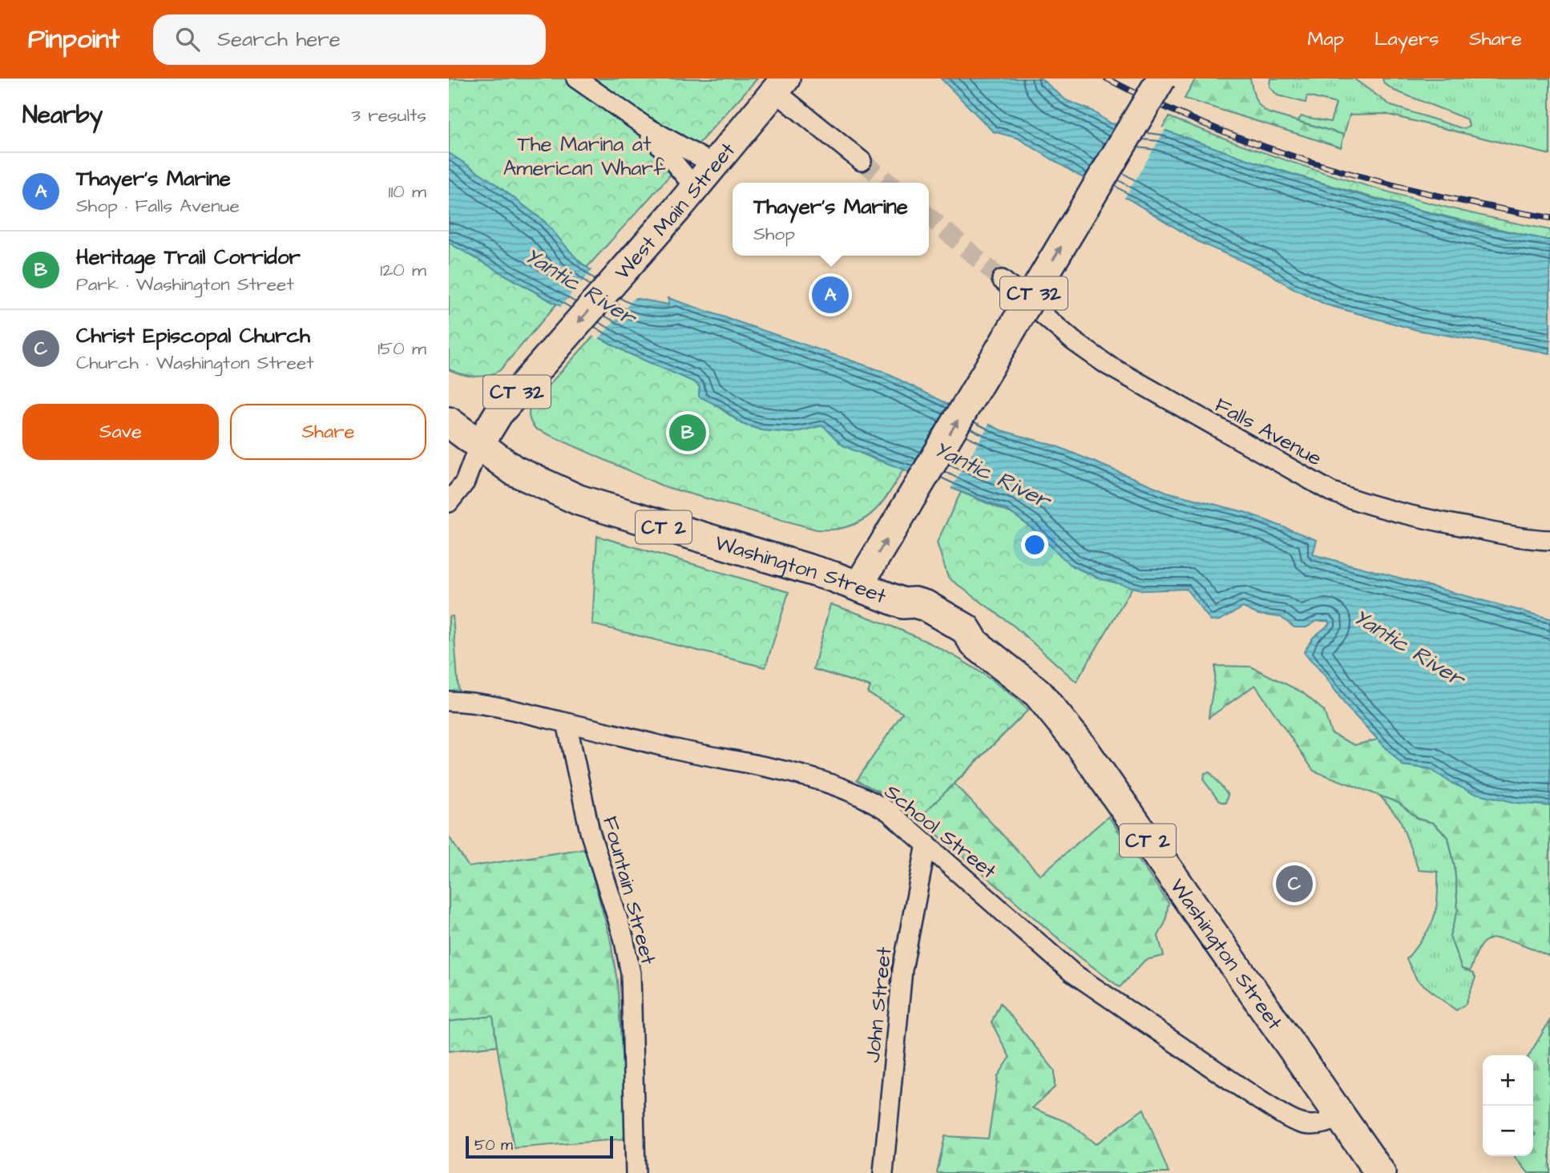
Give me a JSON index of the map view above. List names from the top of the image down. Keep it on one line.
{"streets":{"highway":["CT 2","Washington Street"],"main road":["West Main Street","CT 32"],"street":["Falls Avenue","School Street","Fountain Street","John Street"]},"crossings":[["West Main Street","CT 2"],["West Main Street","Washington Street"],["CT 32","Washington Street"],["CT 2","Washington Street"],["Washington Street","School Street"],["School Street","Fountain Street"],["School Street","John Street"]],"one_way":["West Main Street"],"water":["Yantic River"],"parks":["The Marina at American Wharf"],"scale_bar":"50 m","page":{"header":"Pinpoint","search":"Search here","nav":["Map","Layers","Share"],"heading":["Nearby","3 results"],"list":[{"mark":"A","name":"Thayer's Marine","note":"Shop · Falls Avenue","value":"110 m"},{"mark":"B","name":"Heritage Trail Corridor","note":"Park · Washington Street","value":"120 m"},{"mark":"C","name":"Christ Episcopal Church","note":"Church · Washington Street","value":"150 m"}],"popup":["Thayer's Marine","Shop"],"pins":["A","B","C"],"buttons":["Save","Share"],"map_buttons":["+","−"],"scale":"50 m"}}
